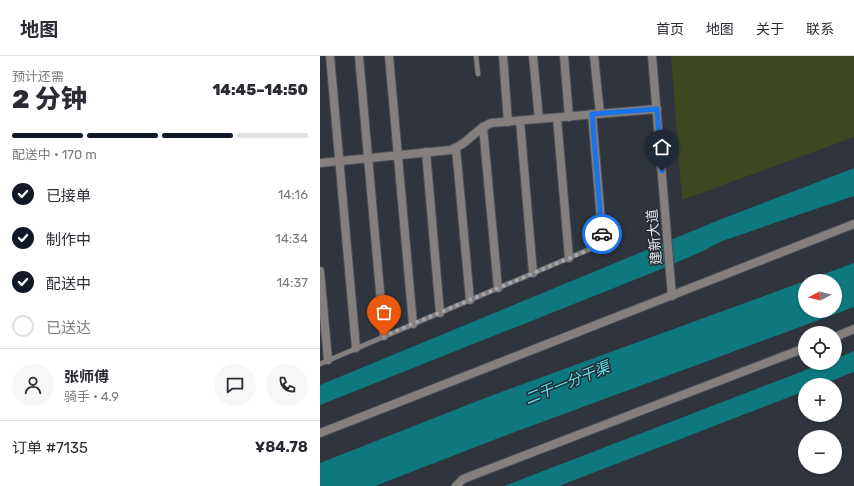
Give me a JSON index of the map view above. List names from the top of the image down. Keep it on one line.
{"streets":{"street":["建新大道"]},"water":["二干一分干渠"],"north":"left","page":{"header":"地图","nav":["首页","地图","关于","联系"],"heading":["2 分钟","预计还需","14:45–14:50"],"panel":["张师傅","骑手 · 4.9","订单 #7135","¥84.78"],"bar":"配送中 · 170 m","list":[["已接单","14:16"],["制作中","14:34"],["配送中","14:37"],"已送达"],"map_buttons":["+","−"]}}
